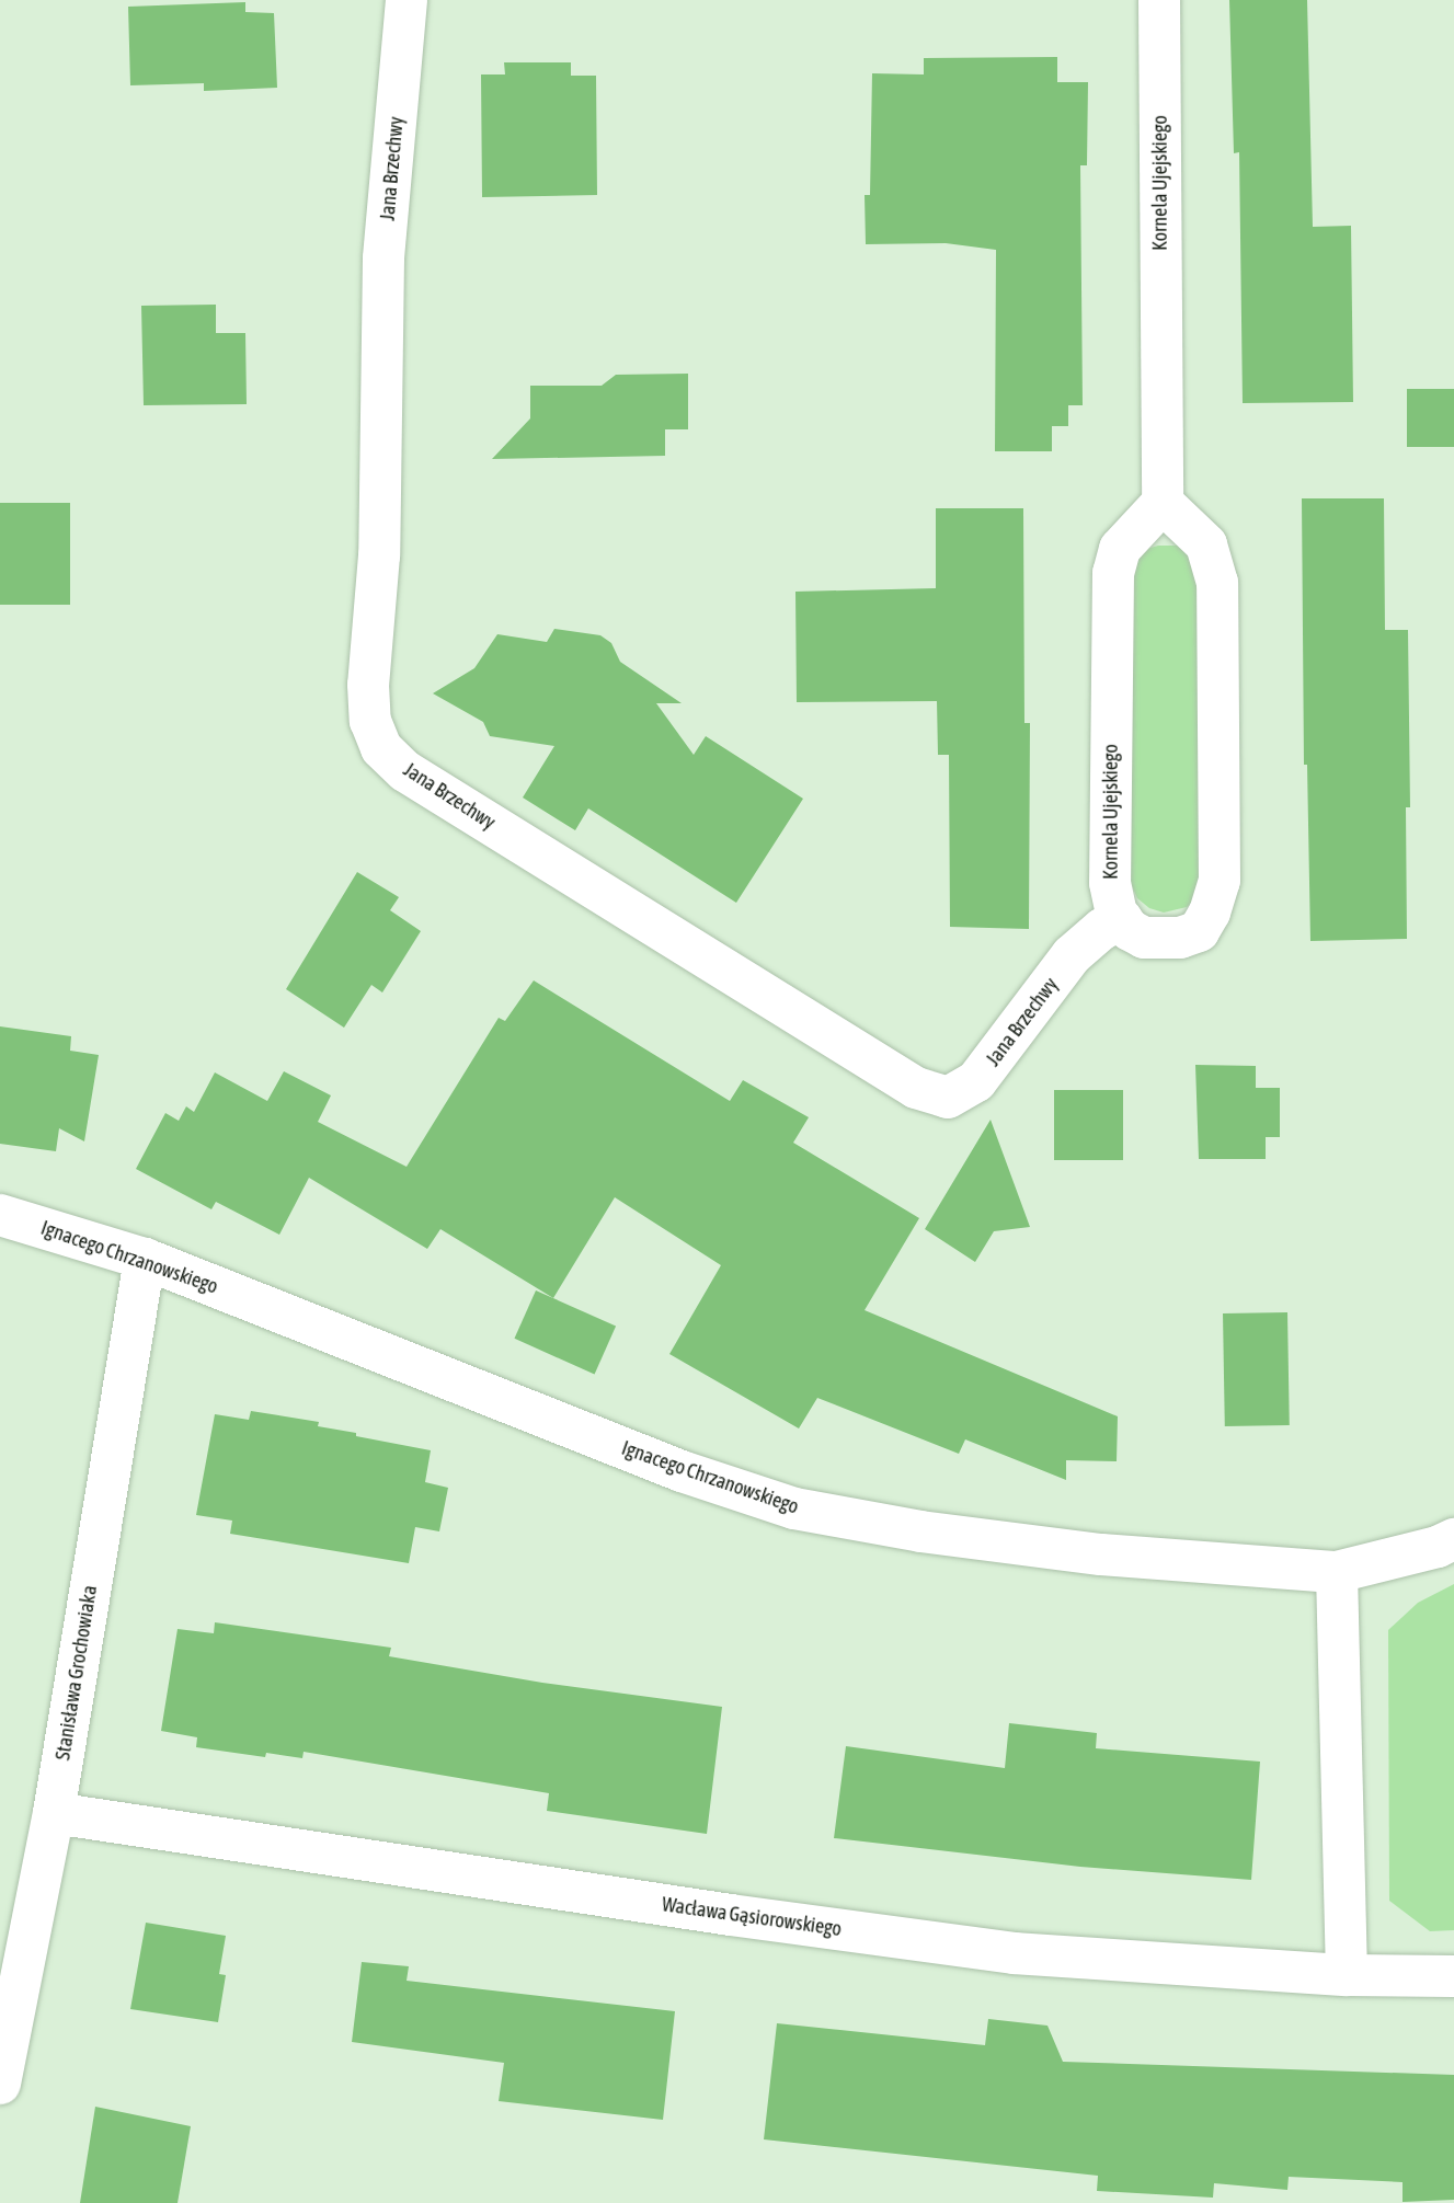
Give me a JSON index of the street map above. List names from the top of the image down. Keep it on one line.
{"streets":{"street":["Jana Brzechwy","Kornela Ujejskiego","Ignacego Chrzanowskiego","Stanisława Grochowiaka","Wacława Gąsiorowskiego"]},"crossings":[["Jana Brzechwy","Kornela Ujejskiego"],["Ignacego Chrzanowskiego","Stanisława Grochowiaka"],["Stanisława Grochowiaka","Wacława Gąsiorowskiego"]]}
